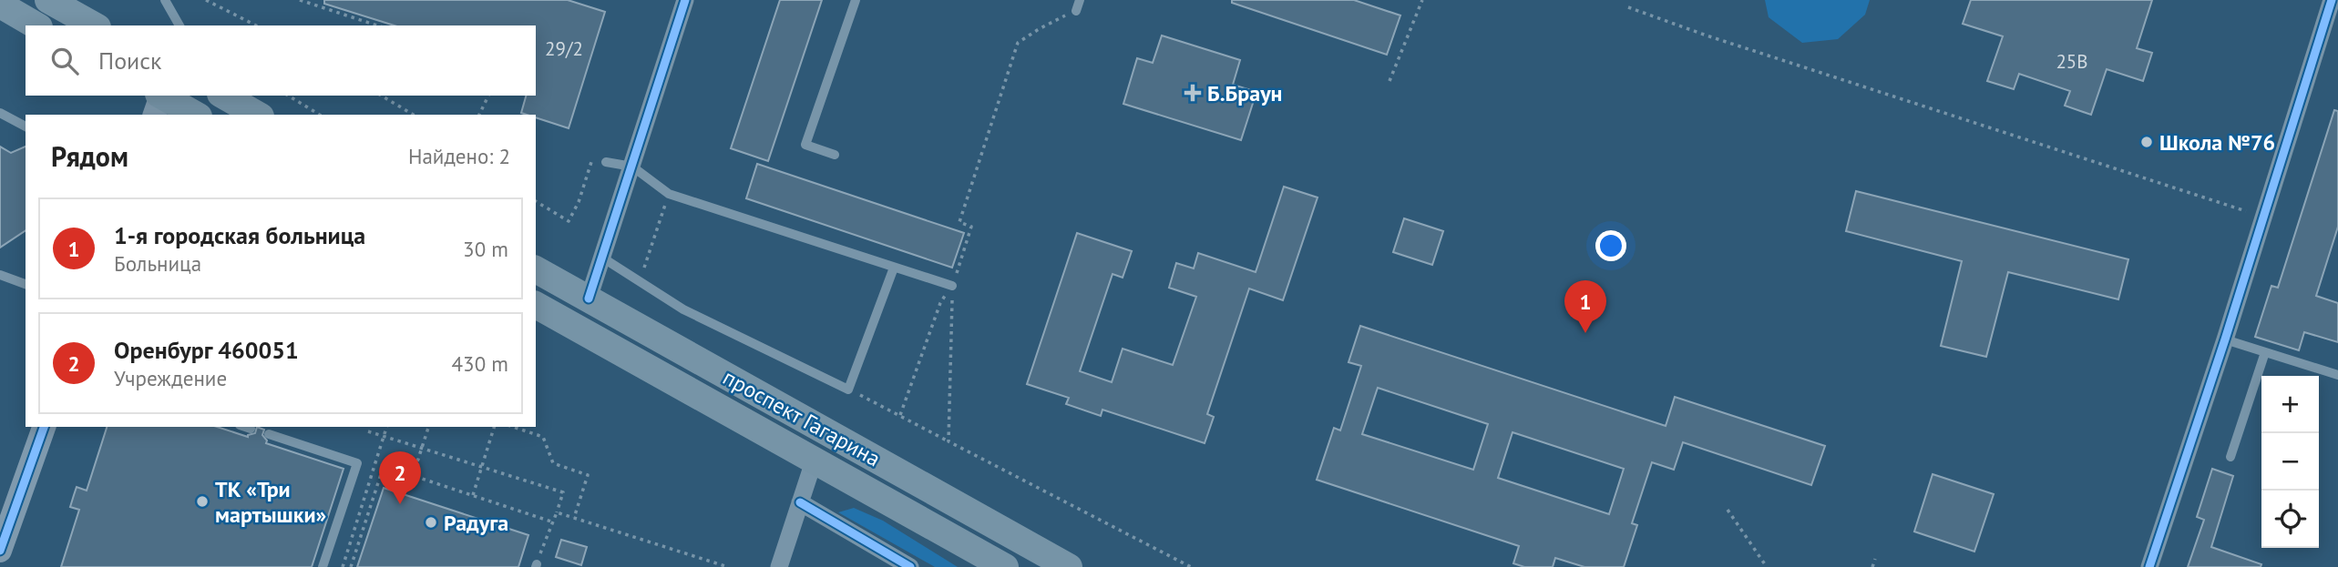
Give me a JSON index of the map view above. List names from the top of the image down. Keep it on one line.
{"streets":{"main road":["проспект Гагарина"]},"places":{"health":["Б.Браун"],"other":["Школа №76","ТК «Три мартышки»","Радуга"]},"house_numbers":["29/2","25В"],"page":{"search":"Поиск","heading":["Рядом","Найдено: 2"],"list":[{"mark":"1","name":"1-я городская больница","note":"Больница","value":"30 m"},{"mark":"2","name":"Оренбург 460051","note":"Учреждение","value":"430 m"}],"pins":["1","2"],"map_buttons":["+","−"]}}
